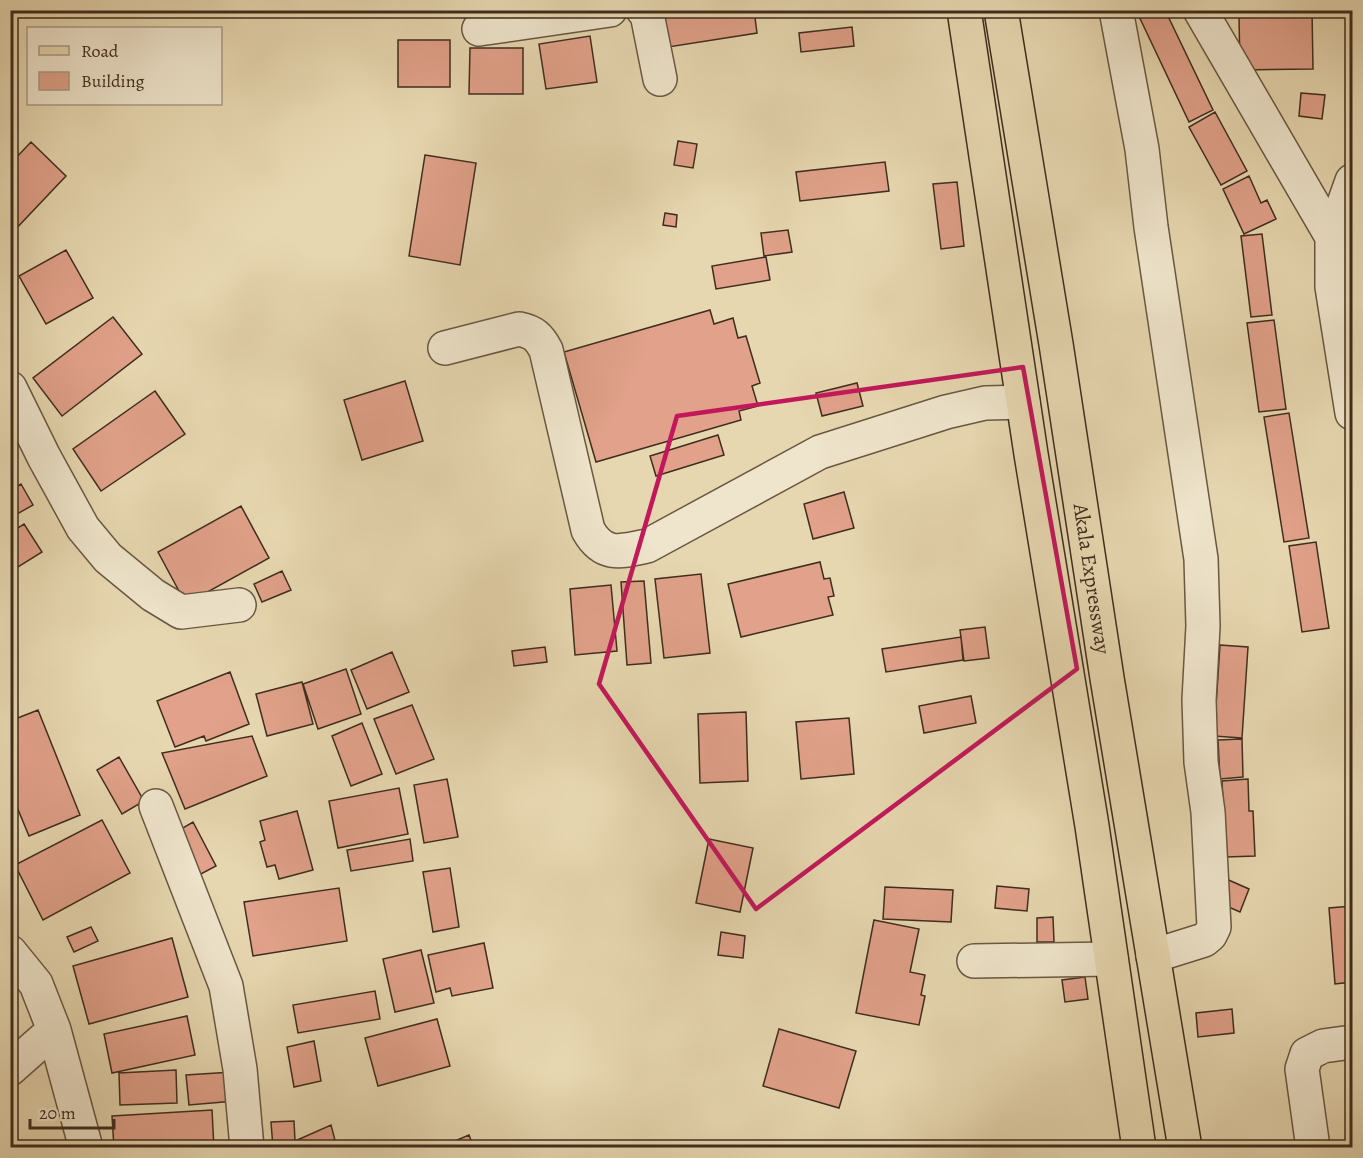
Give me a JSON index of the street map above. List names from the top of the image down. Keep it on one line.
{"streets":{"main road":["Akala Expressway"]},"legend":["Road","Building"],"scale_bar":"20 m"}
